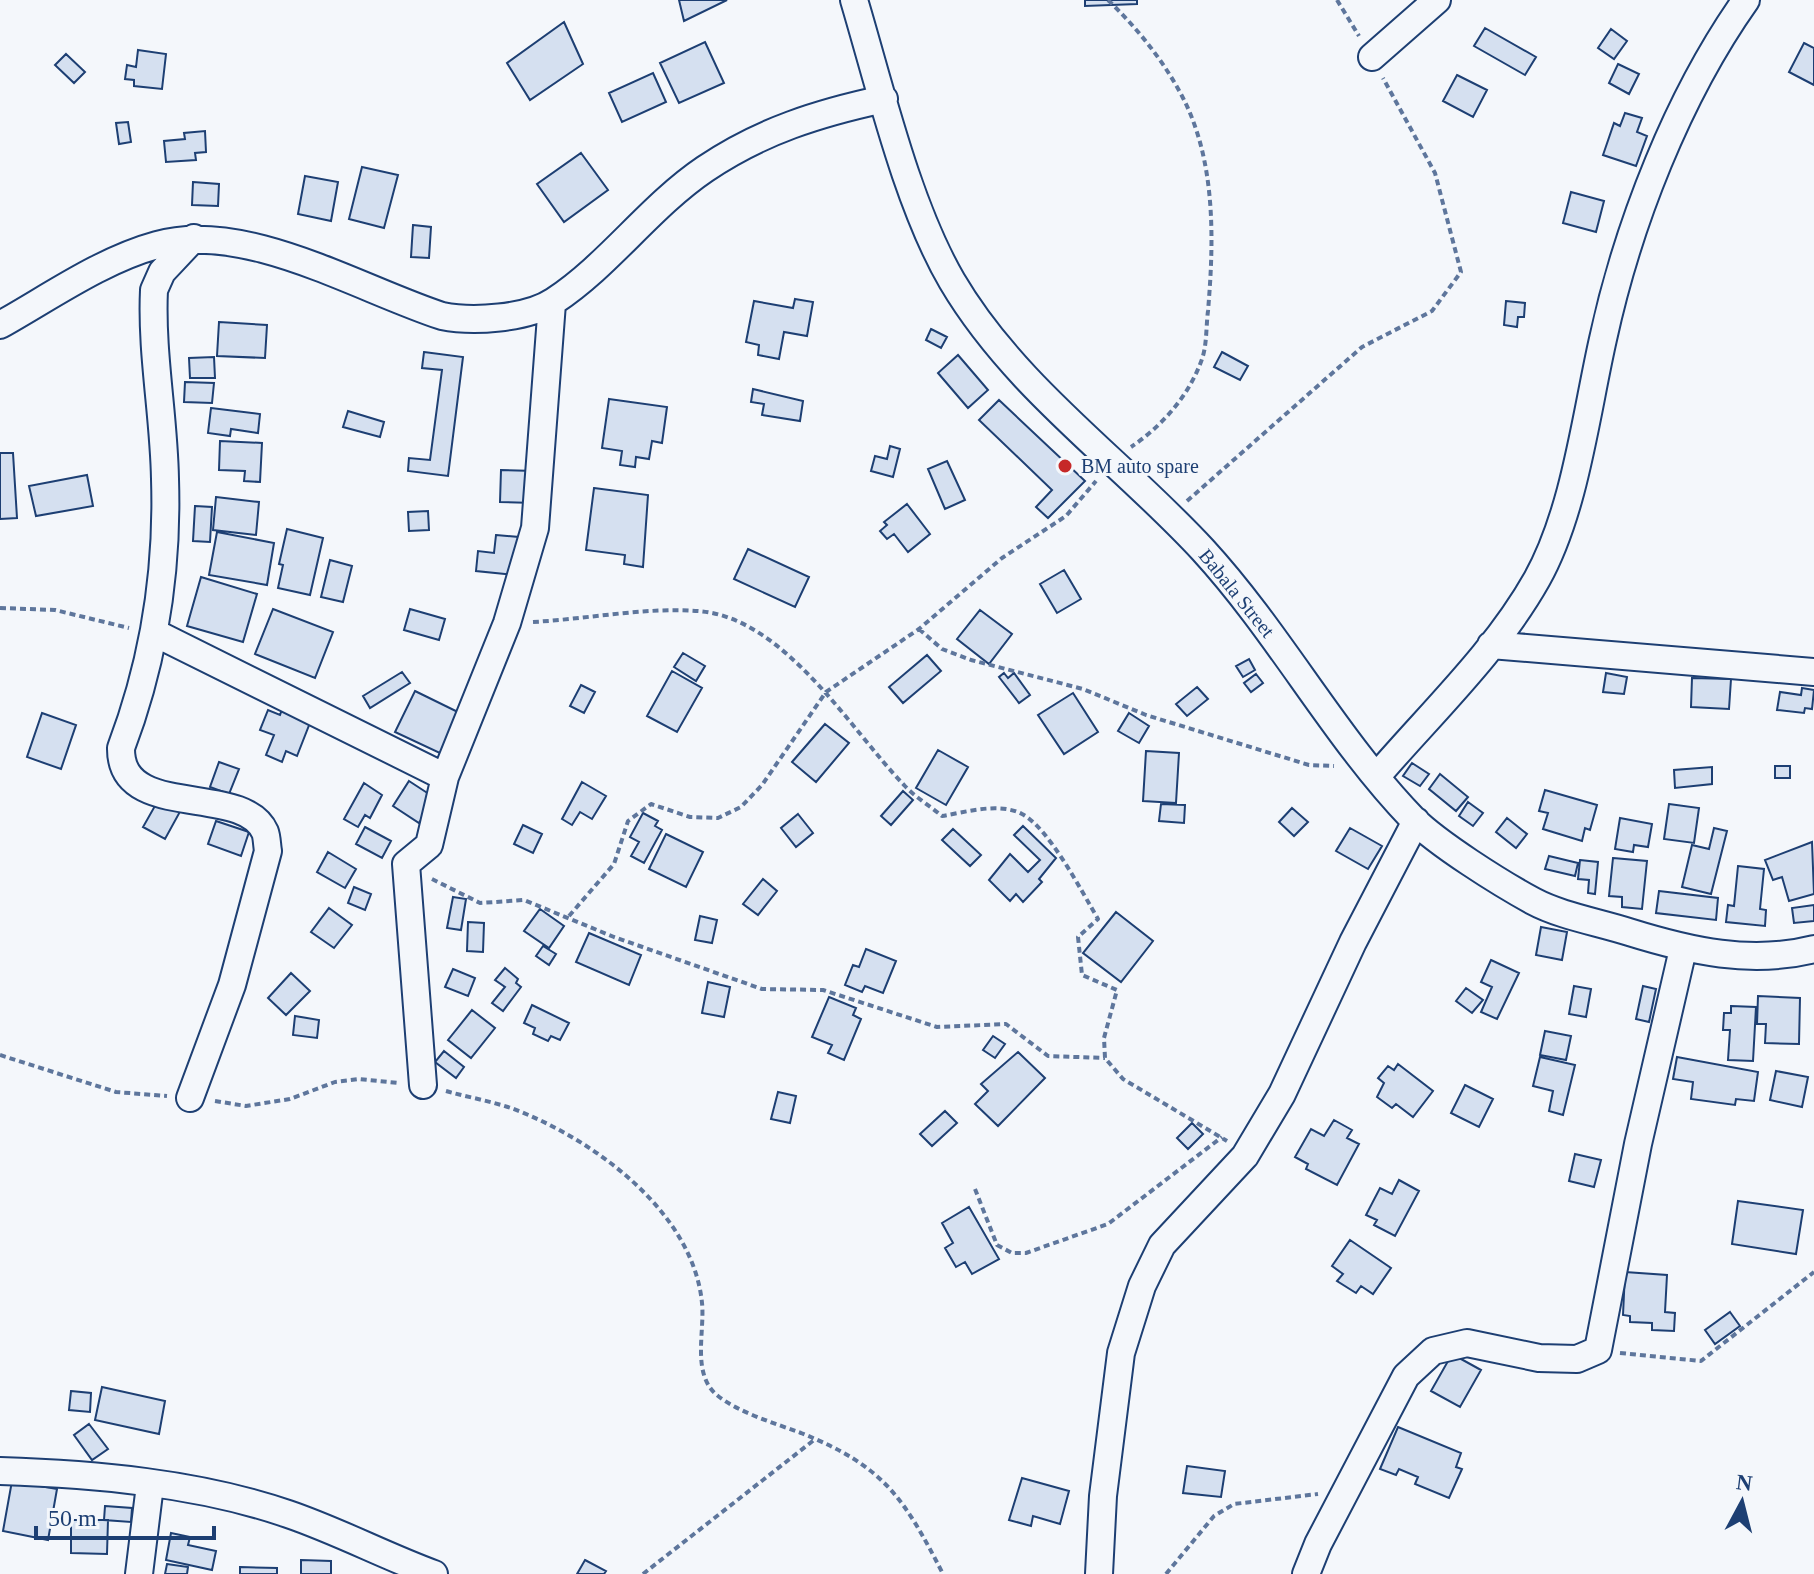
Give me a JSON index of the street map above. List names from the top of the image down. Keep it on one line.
{"streets":{"street":["Babala Street"]},"places":["BM auto spare"],"scale_bar":"50 m","north":"top"}
